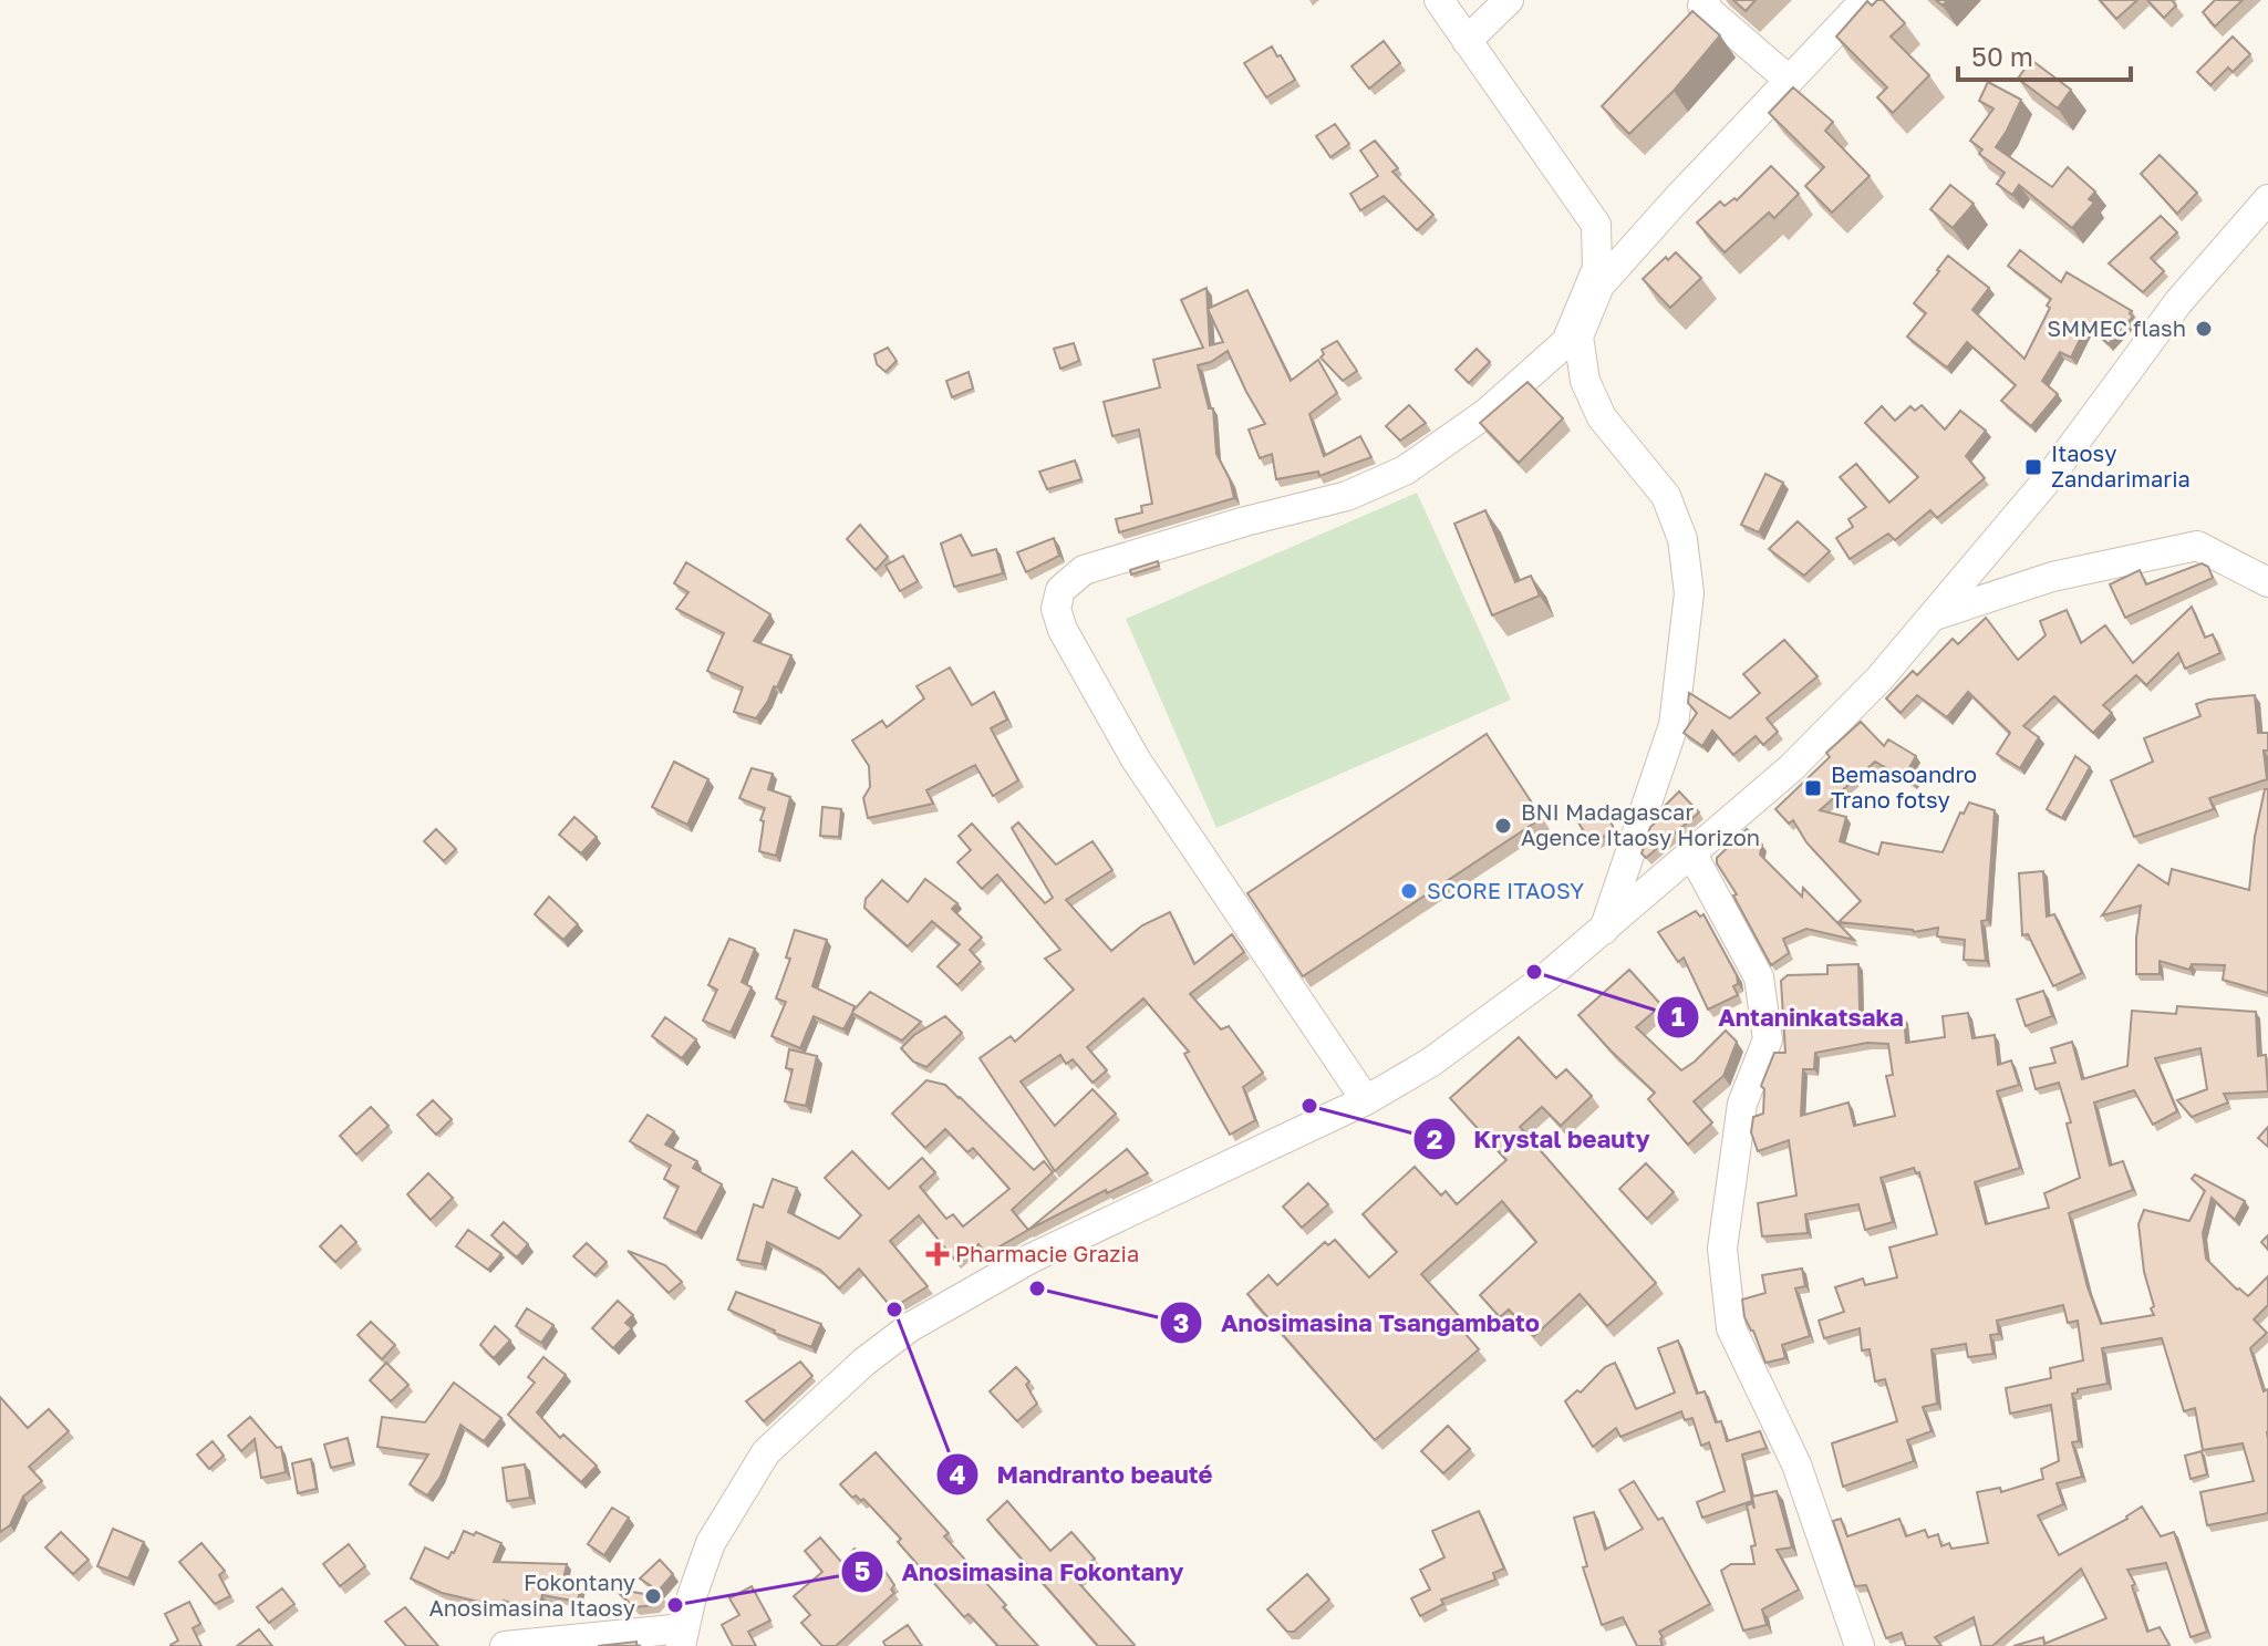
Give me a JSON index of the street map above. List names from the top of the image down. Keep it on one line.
{"places":{"other":["SMMEC flash","BNI Madagascar Agence Itaosy Horizon","SCORE ITAOSY","Antaninkatsaka","Krystal beauty","Anosimasina Tsangambato","Mandranto beauté","Fokontany Anosimasina Itaosy","Anosimasina Fokontany"],"transit":["Itaosy Zandarimaria","Bemasoandro Trano fotsy"],"health":["Pharmacie Grazia"]},"scale_bar":"50 m"}
